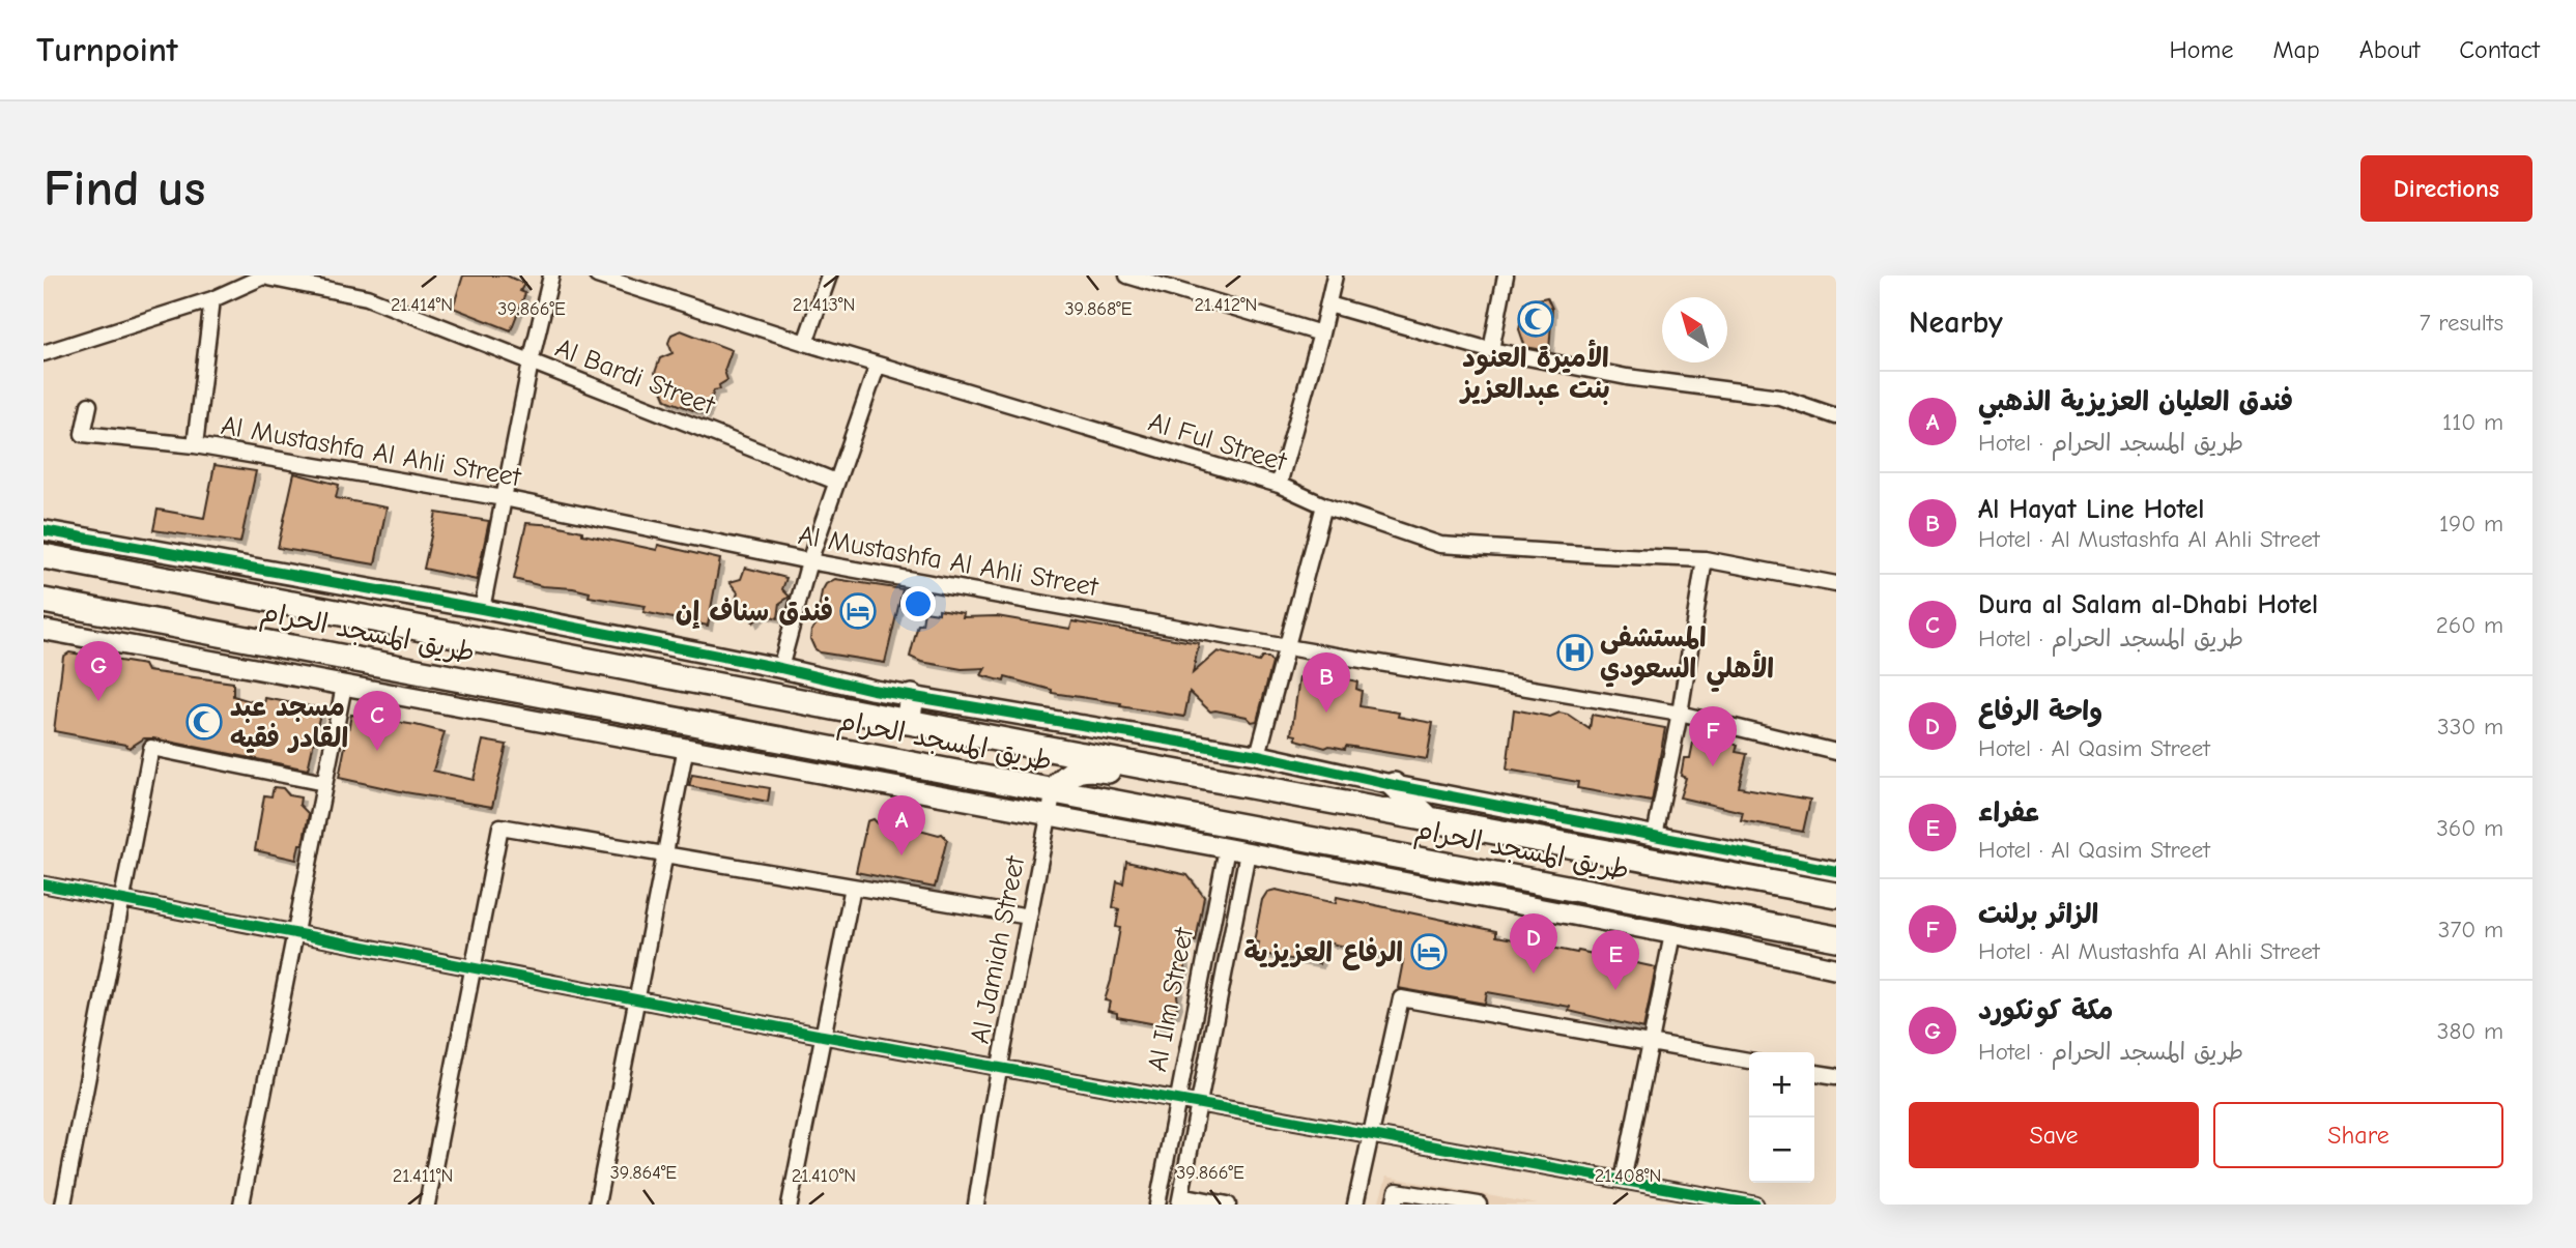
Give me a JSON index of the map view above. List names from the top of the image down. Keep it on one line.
{"streets":{"main road":["طريق المسجد الحرام"],"street":["Al Bardi Street","Al Ful Street","Al Mustashfa Al Ahli Street","Al Jamiah Street","Al Ilm Street"]},"crossings":[["Al Bardi Street","Al Mustashfa Al Ahli Street"],["طريق المسجد الحرام","Al Jamiah Street"]],"places":{"mosque":["الأميرة العنود بنت عبدالعزيز","مسجد عبد القادر فقيه"],"hotel":["فندق سناف إن","الرفاع العزيزية"],"hospital":["المستشفى الأهلي السعودي"]},"north":"top left","page":{"header":"Turnpoint","nav":["Home","Map","About","Contact"],"buttons":["Directions",["Save","Share"]],"title":"Find us","heading":["Nearby","7 results"],"list":[{"mark":"A","name":"فندق العليان العزيزية الذهبي","note":"Hotel · طريق المسجد الحرام","value":"110 m"},{"mark":"B","name":"Al Hayat Line Hotel","note":"Hotel · Al Mustashfa Al Ahli Street","value":"190 m"},{"mark":"C","name":"Dura al Salam al-Dhabi Hotel","note":"Hotel · طريق المسجد الحرام","value":"260 m"},{"mark":"D","name":"واحة الرفاع","note":"Hotel · Al Qasim Street","value":"330 m"},{"mark":"E","name":"عفراء","note":"Hotel · Al Qasim Street","value":"360 m"},{"mark":"F","name":"الزائر برلنت","note":"Hotel · Al Mustashfa Al Ahli Street","value":"370 m"},{"mark":"G","name":"مكة كونكورد","note":"Hotel · طريق المسجد الحرام","value":"380 m"}],"pins":["G","B","C","F","A","D","E"],"map_buttons":["+","−"]},"coordinates":["21.414°N","21.413°N","21.412°N","39.866°E","39.868°E","39.864°E","21.411°N","21.410°N","21.408°N"]}
